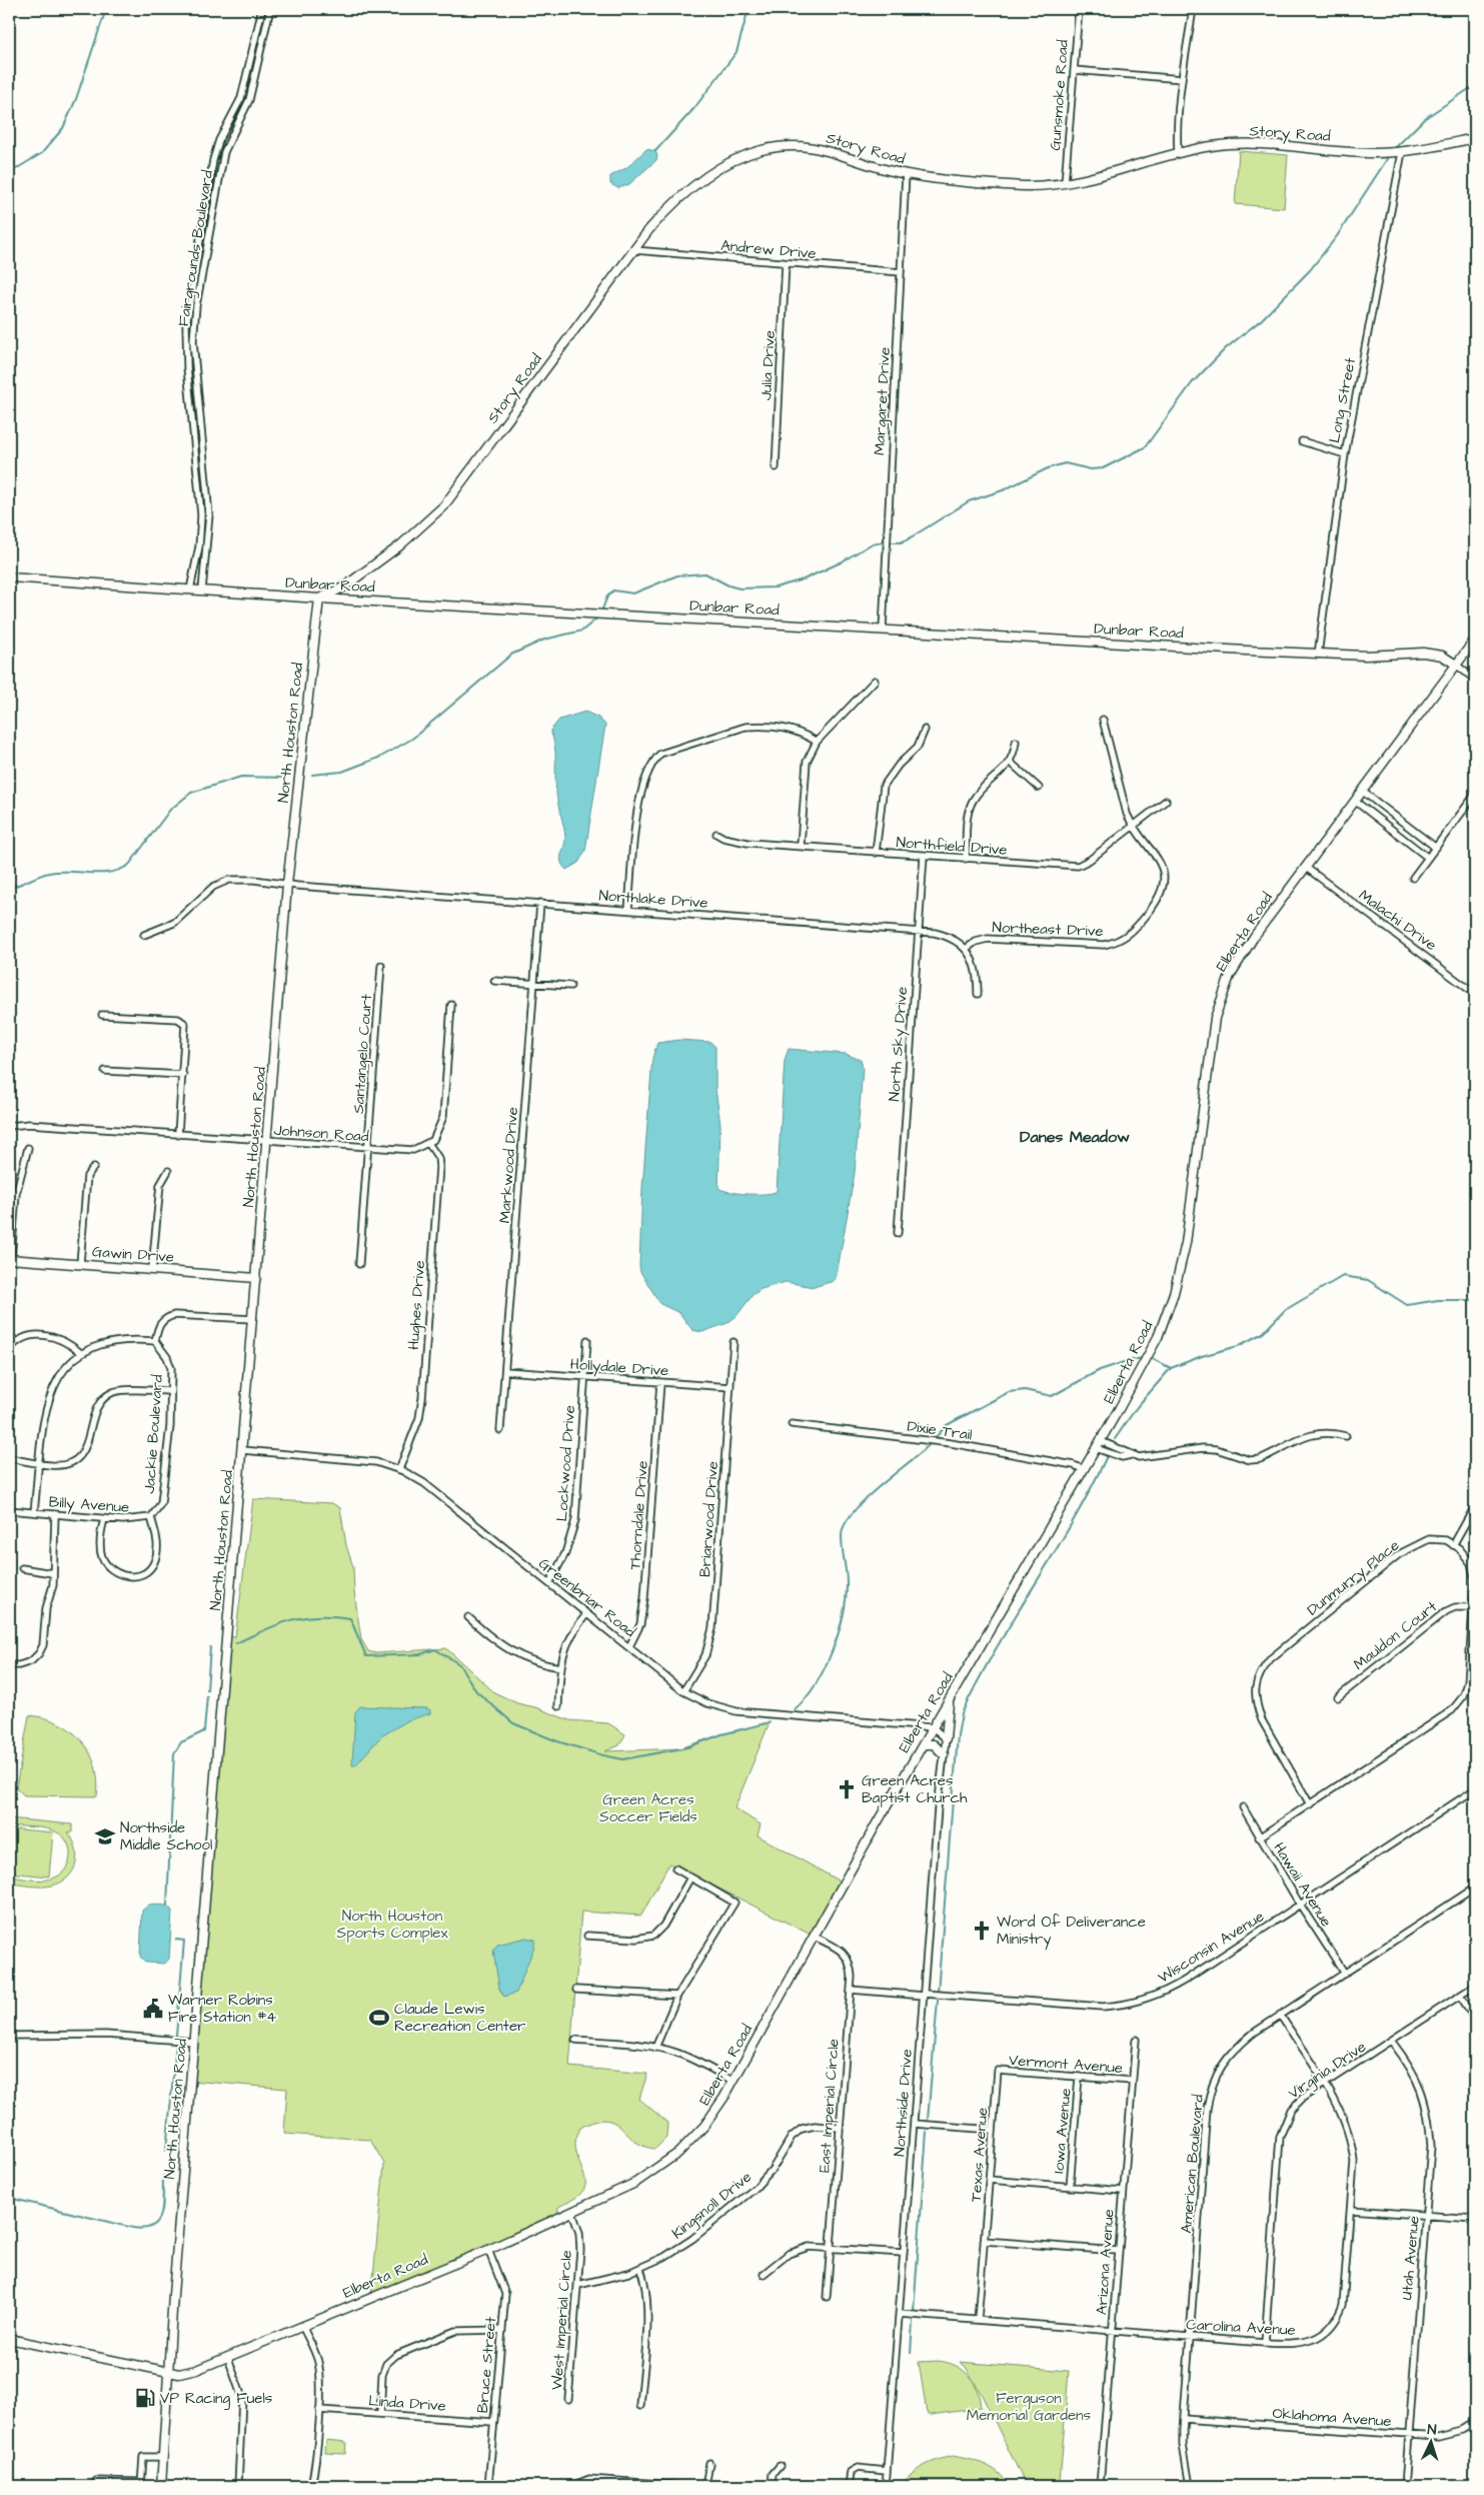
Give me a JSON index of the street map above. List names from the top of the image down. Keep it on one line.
{"streets":{"street":["Gunsmoke Road","Story Road","Fairgrounds Boulevard","Andrew Drive","Julia Drive","Long Street","Margaret Drive","Dunbar Road","North Houston Road","Northfield Drive","Northlake Drive","Malachi Drive","Northeast Drive","Elberta Road","North Sky Drive","Santangelo Court","Johnson Road","Markwood Drive","Gawin Drive","Hughes Drive","Hollydale Drive","Dixie Trail","Jackie Boulevard","Lockwood Drive","Billy Avenue","Thorndale Drive","Briarwood Drive","Dunmurry Place","Greenbriar Road","Mauldon Court","Hawaii Avenue","Wisconsin Avenue","Vermont Avenue","Virginia Drive","Northside Drive","East Imperial Circle","Iowa Avenue","Texas Avenue","American Boulevard","Kingsnoll Drive","Utah Avenue","Arizona Avenue","West Imperial Circle","Carolina Avenue","Bruce Street","Linda Drive","Oklahoma Avenue"]},"crossings":[["Gunsmoke Road","Story Road"],["Story Road","Andrew Drive"],["Story Road","Long Street"],["Story Road","Margaret Drive"],["Story Road","Dunbar Road"],["Story Road","North Houston Road"],["Fairgrounds Boulevard","Dunbar Road"],["Andrew Drive","Julia Drive"],["Andrew Drive","Margaret Drive"],["Long Street","Dunbar Road"],["Margaret Drive","Dunbar Road"],["Dunbar Road","North Houston Road"],["Dunbar Road","Elberta Road"],["North Houston Road","Northlake Drive"],["North Houston Road","Elberta Road"],["North Houston Road","Johnson Road"],["North Houston Road","Gawin Drive"],["North Houston Road","Greenbriar Road"],["Northfield Drive","Northeast Drive"],["Northfield Drive","North Sky Drive"],["Northlake Drive","Northeast Drive"],["Northlake Drive","North Sky Drive"],["Northlake Drive","Markwood Drive"],["Malachi Drive","Elberta Road"],["Elberta Road","Dixie Trail"],["Elberta Road","Greenbriar Road"],["Elberta Road","East Imperial Circle"],["Elberta Road","West Imperial Circle"],["Elberta Road","Bruce Street"],["Santangelo Court","Johnson Road"],["Johnson Road","Hughes Drive"],["Markwood Drive","Hollydale Drive"],["Hughes Drive","Greenbriar Road"],["Hollydale Drive","Lockwood Drive"],["Hollydale Drive","Thorndale Drive"],["Hollydale Drive","Briarwood Drive"],["Jackie Boulevard","Billy Avenue"],["Lockwood Drive","Greenbriar Road"],["Thorndale Drive","Greenbriar Road"],["Briarwood Drive","Greenbriar Road"],["Hawaii Avenue","Wisconsin Avenue"],["Hawaii Avenue","American Boulevard"],["Wisconsin Avenue","Northside Drive"],["Wisconsin Avenue","East Imperial Circle"],["Vermont Avenue","Iowa Avenue"],["Vermont Avenue","Texas Avenue"],["Vermont Avenue","Arizona Avenue"],["Virginia Drive","Utah Avenue"],["Virginia Drive","Carolina Avenue"],["Northside Drive","Carolina Avenue"],["East Imperial Circle","Kingsnoll Drive"],["Texas Avenue","Carolina Avenue"],["American Boulevard","Carolina Avenue"],["American Boulevard","Oklahoma Avenue"],["Kingsnoll Drive","West Imperial Circle"],["Utah Avenue","Oklahoma Avenue"],["Arizona Avenue","Carolina Avenue"],["Bruce Street","Linda Drive"]],"districts":["Danes Meadow"],"parks":["Green Acres Soccer Fields","North Houston Sports Complex","Ferguson Memorial Gardens"],"places":{"church":["Green Acres Baptist Church","Word Of Deliverance Ministry"],"school or university":["Northside Middle School"],"public building":["Warner Robins Fire Station #4"],"sports":["Claude Lewis Recreation Center"],"fuel station":["VP Racing Fuels"]},"north":"top"}
